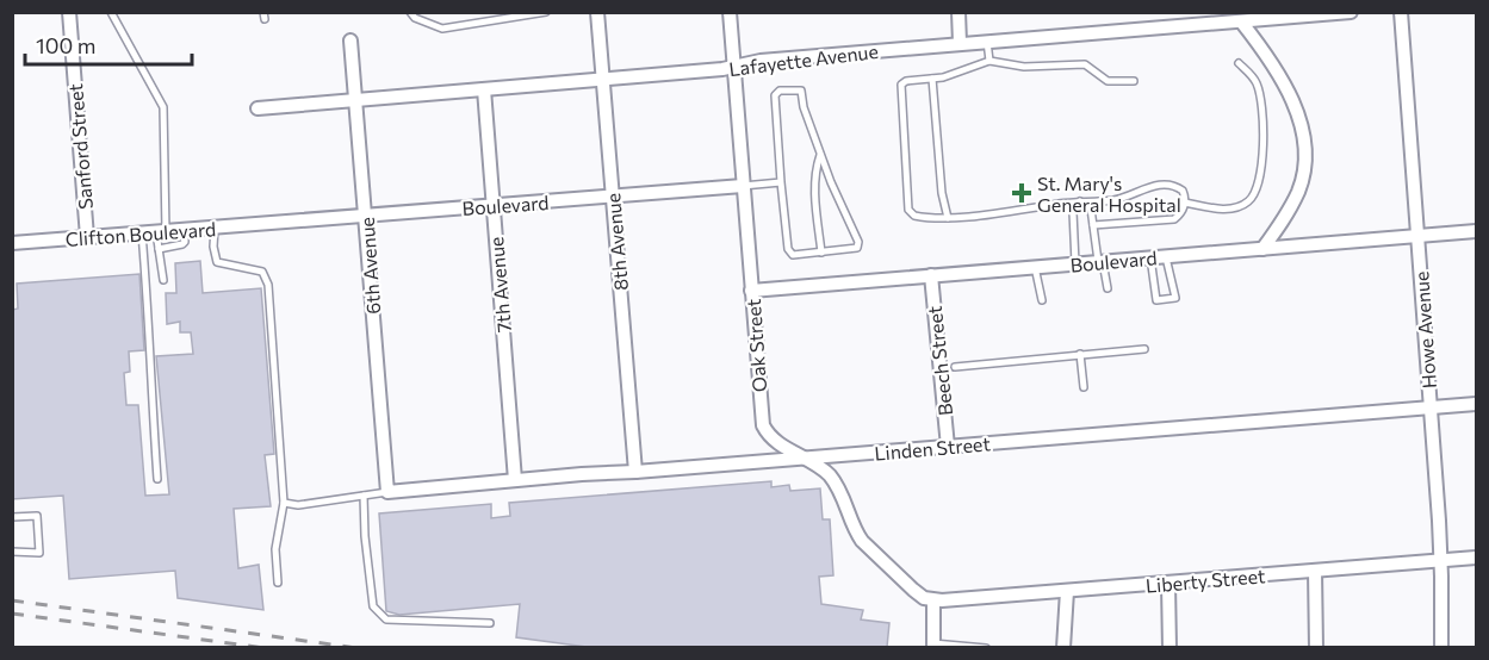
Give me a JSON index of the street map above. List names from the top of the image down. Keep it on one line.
{"streets":{"street":["Lafayette Avenue","Sanford Street","Boulevard","Clifton Boulevard","8th Avenue","6th Avenue","7th Avenue","Howe Avenue","Oak Street","Beech Street","Linden Street","Liberty Street"]},"crossings":[["Lafayette Avenue","8th Avenue"],["Lafayette Avenue","6th Avenue"],["Lafayette Avenue","7th Avenue"],["Lafayette Avenue","Oak Street"],["Sanford Street","Clifton Boulevard"],["Boulevard","Clifton Boulevard"],["Boulevard","8th Avenue"],["Boulevard","6th Avenue"],["Boulevard","7th Avenue"],["Boulevard","Howe Avenue"],["Boulevard","Oak Street"],["Boulevard","Beech Street"],["8th Avenue","Linden Street"],["6th Avenue","Linden Street"],["7th Avenue","Linden Street"],["Howe Avenue","Linden Street"],["Howe Avenue","Liberty Street"],["Oak Street","Linden Street"],["Oak Street","Liberty Street"],["Beech Street","Linden Street"]],"places":{"health":["St. Mary's General Hospital"]},"scale_bar":"100 m"}
